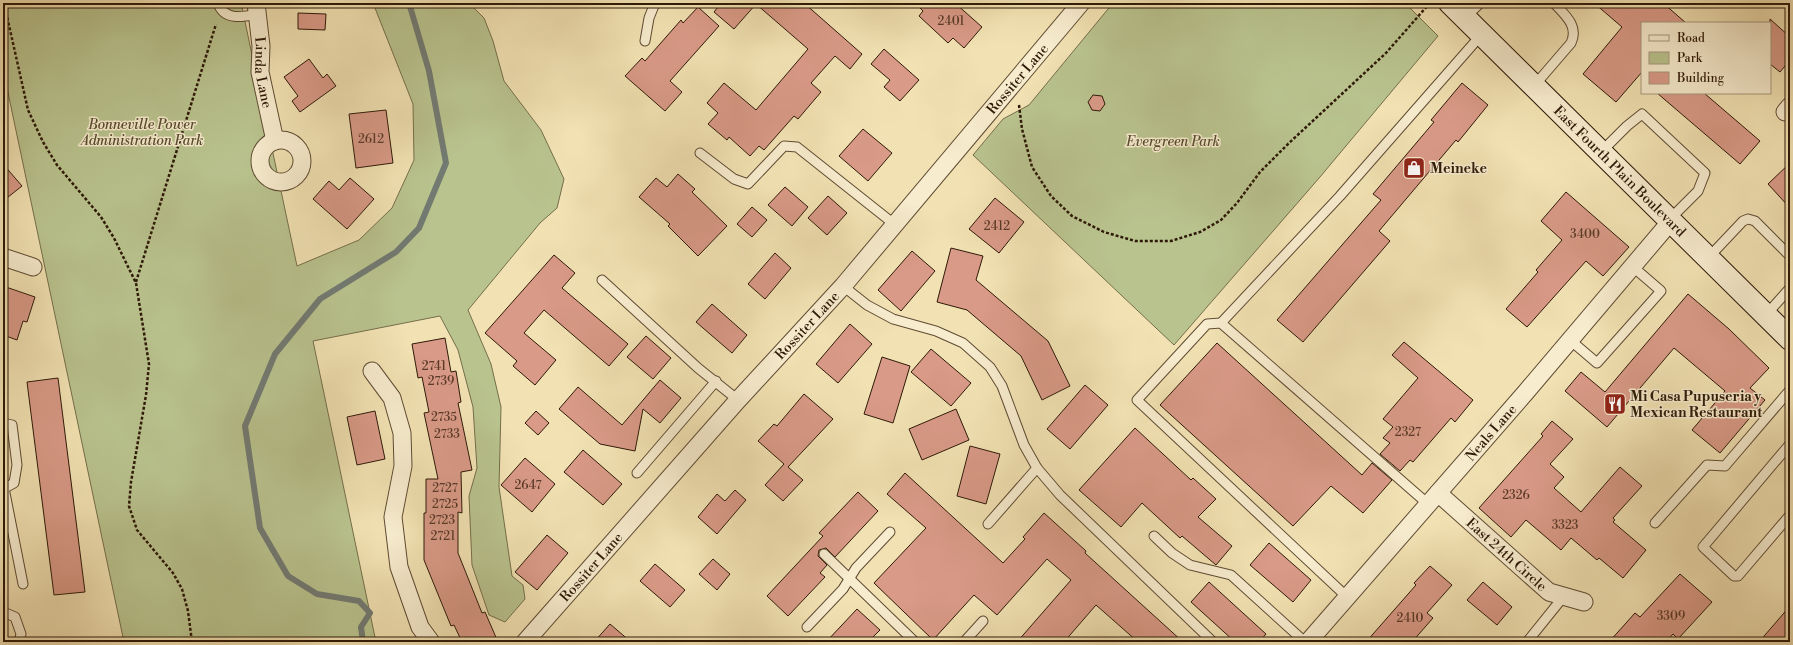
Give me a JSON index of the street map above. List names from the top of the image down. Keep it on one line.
{"streets":{"main road":["East Fourth Plain Boulevard"],"street":["Linda Lane","Rossiter Lane","Neals Lane","East 24th Circle"]},"crossings":[["East Fourth Plain Boulevard","Neals Lane"],["Neals Lane","East 24th Circle"]],"parks":["Bonneville Power Administration Park","Evergreen Park"],"places":{"shop":["Meineke"],"restaurant":["Mi Casa Pupuseria y Mexican Restaurant"]},"house_numbers":["2401","2612","2412","3400","2741","2739","2735","2327","2733","2647","2727","2326","2725","2723","3323","2721","3309","2410"],"legend":["Road","Park","Building"]}
